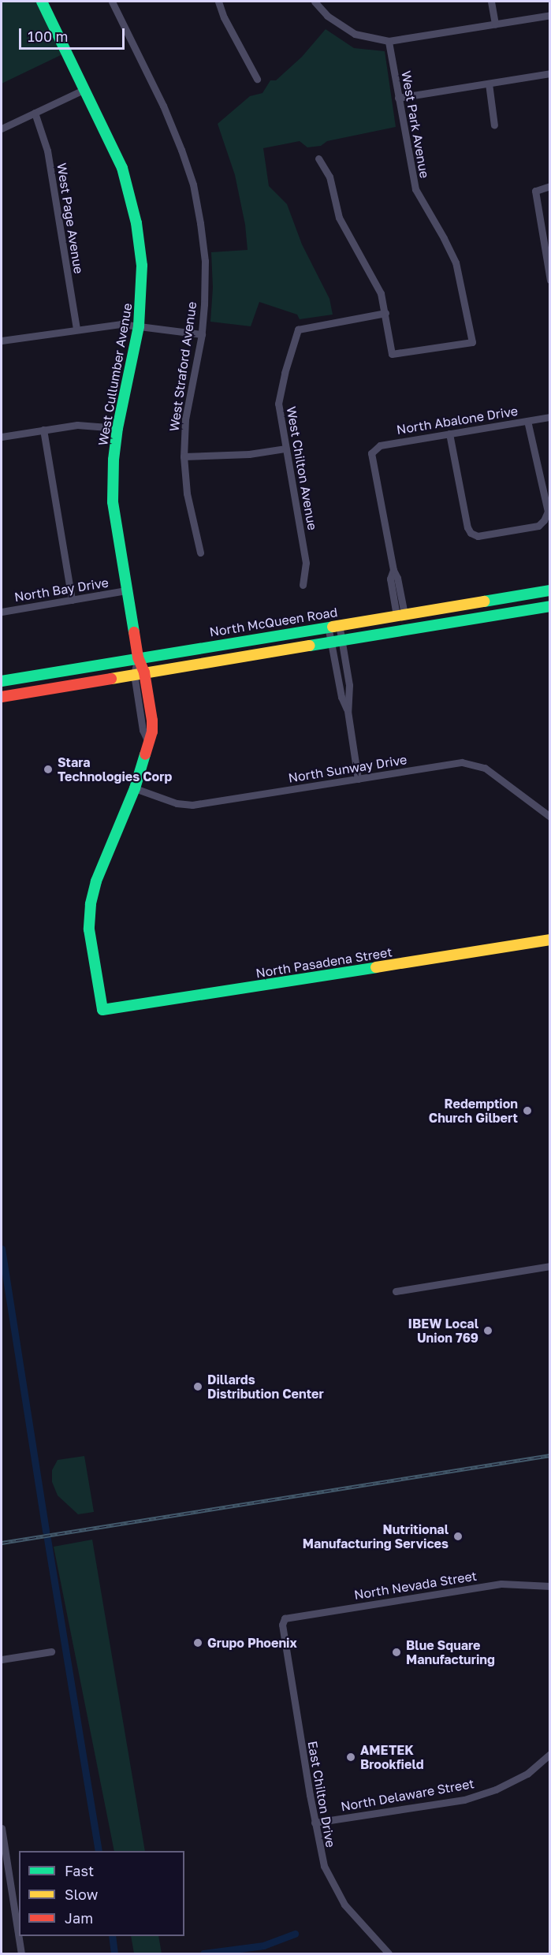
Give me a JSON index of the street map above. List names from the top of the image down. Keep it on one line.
{"streets":{"street":["West Park Avenue","West Page Avenue","West Straford Avenue","West Cullumber Avenue","North Abalone Drive","West Chilton Avenue","North Bay Drive","North McQueen Road","North Sunway Drive","North Pasadena Street","North Nevada Street","East Chilton Drive","North Delaware Street"]},"crossings":[["West Park Avenue","West Chilton Avenue"],["West Cullumber Avenue","North Bay Drive"],["West Cullumber Avenue","North McQueen Road"],["West Cullumber Avenue","North Sunway Drive"],["West Cullumber Avenue","North Pasadena Street"],["North Abalone Drive","North McQueen Road"],["North Nevada Street","East Chilton Drive"],["East Chilton Drive","North Delaware Street"]],"places":["Stara Technologies Corp","Redemption Church Gilbert","IBEW Local Union 769","Dillards Distribution Center","Nutritional Manufacturing Services","Grupo Phoenix","Blue Square Manufacturing","AMETEK Brookfield"],"legend":["Fast","Slow","Jam"],"scale_bar":"100 m"}
